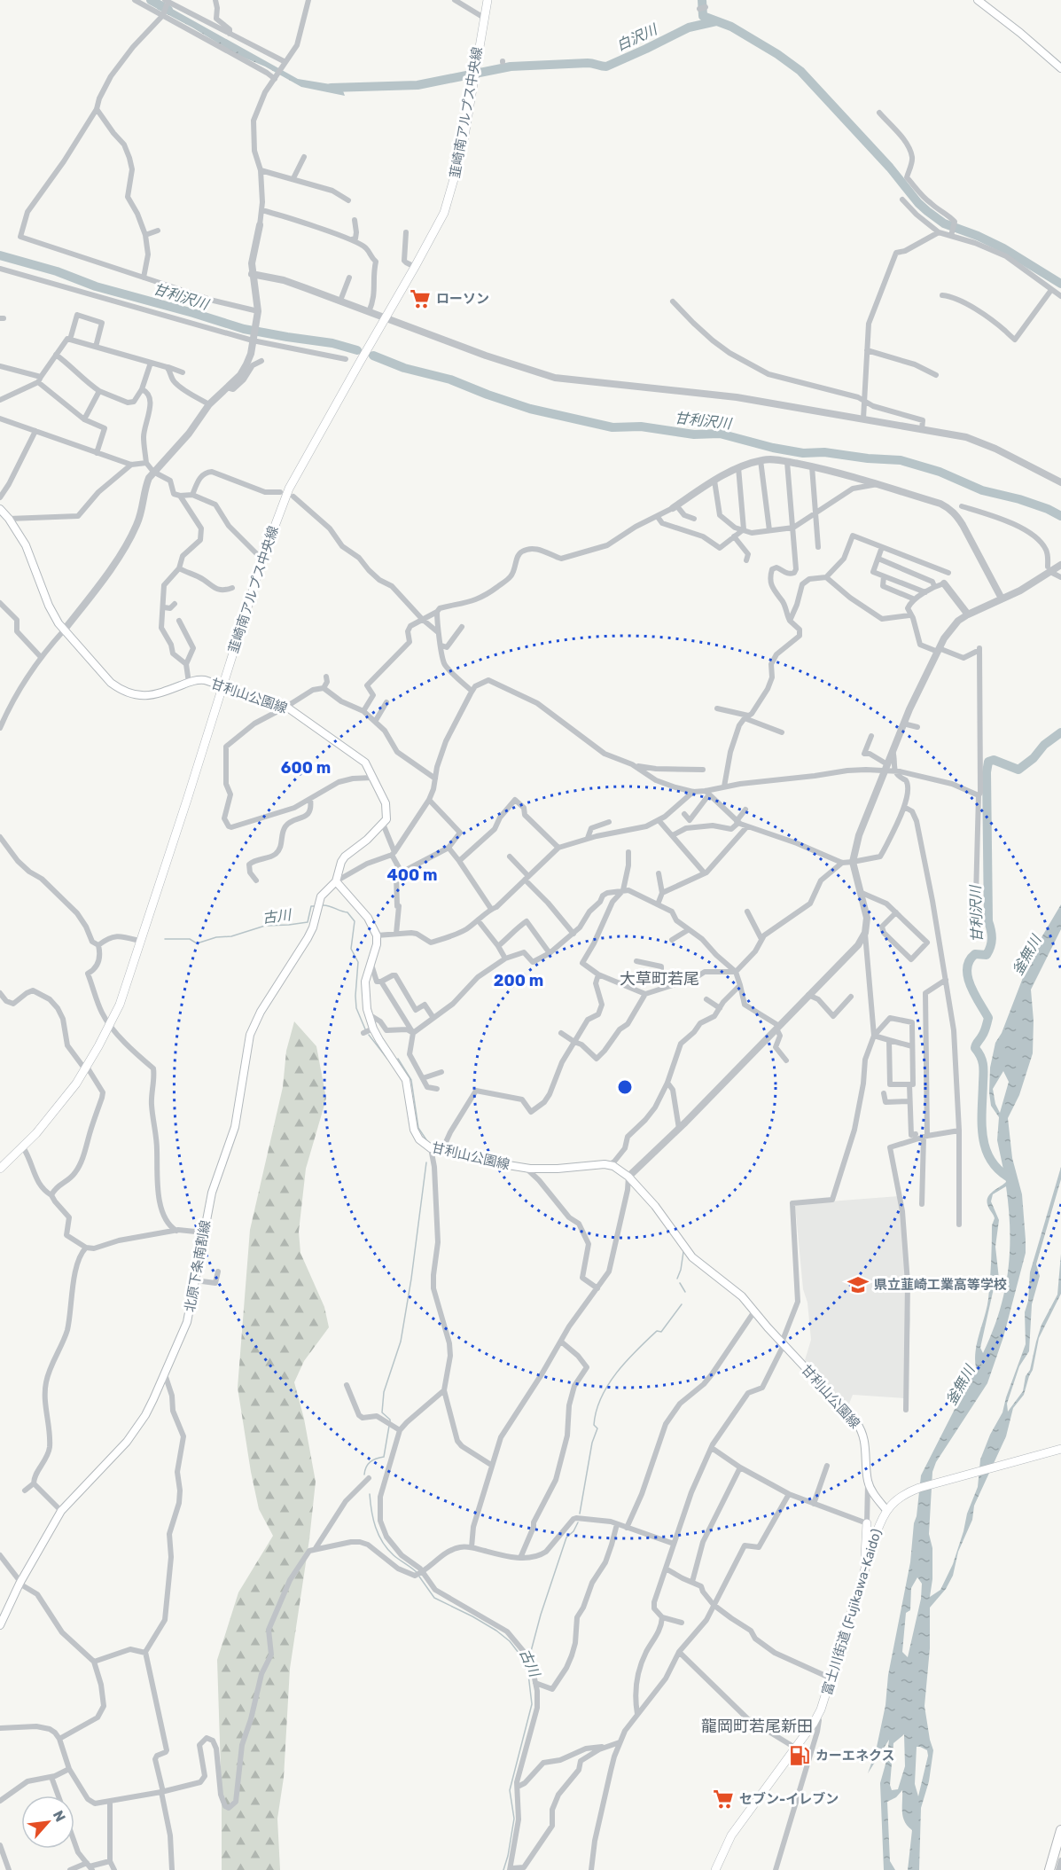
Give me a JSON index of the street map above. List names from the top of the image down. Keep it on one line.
{"streets":{"main road":["韮崎南アルプス中央線","甘利山公園線","北原下条南割線","富士川街道 (Fujikawa-Kaido)"]},"crossings":[["韮崎南アルプス中央線","甘利山公園線"],["甘利山公園線","富士川街道 (Fujikawa-Kaido)"]],"districts":["大草町若尾","龍岡町若尾新田"],"water":["白沢川","甘利沢川","古川","釜無川"],"places":{"supermarket":["ローソン","セブン-イレブン"],"school or university":["県立韮崎工業高等学校"],"fuel station":["カーエネクス"]},"north":"top right","rings":["600 m","400 m","200 m"]}
